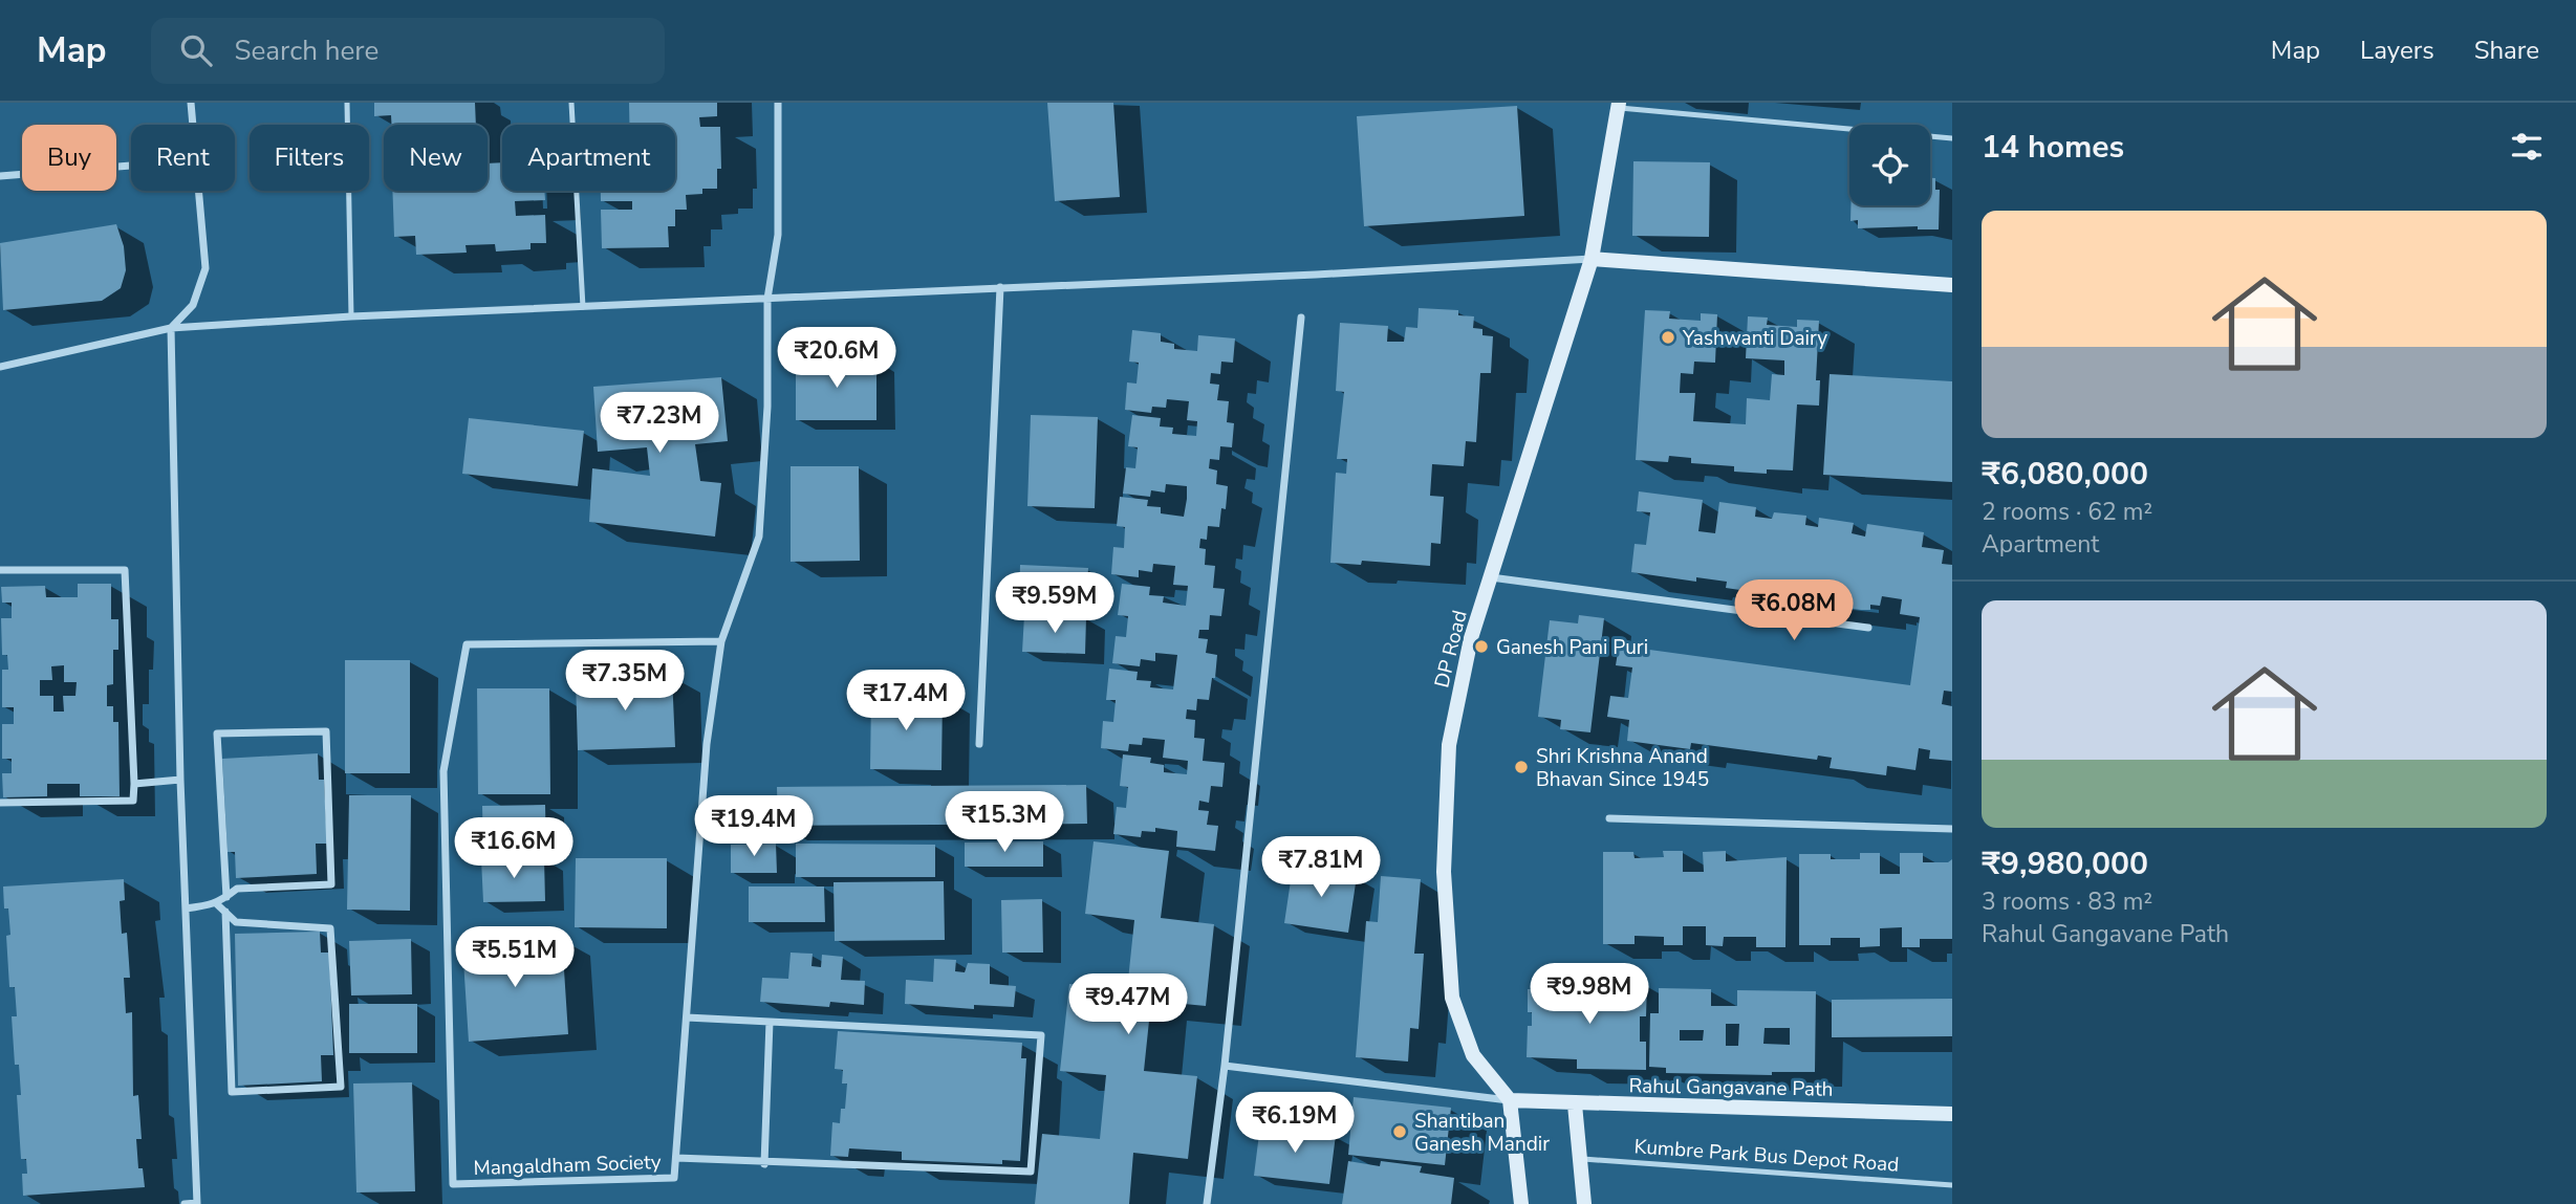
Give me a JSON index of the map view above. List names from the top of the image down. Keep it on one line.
{"streets":{"street":["DP Road","Rahul Gangavane Path","Mangaldham Society"],"lane":["Kumbre Park Bus Depot Road"]},"crossings":[["DP Road","Rahul Gangavane Path"]],"places":["Yashwanti Dairy","Ganesh Pani Puri","Shri Krishna Anand Bhavan Since 1945","Shantiban Ganesh Mandir"],"page":{"header":"Map","search":"Search here","nav":["Map","Layers","Share"],"heading":"14 homes","chip":["Buy","Rent","Filters","New","Apartment"],"list":[{"name":"₹6,080,000","note":"2 rooms · 62 m² · Apartment"},{"name":"₹9,980,000","note":"3 rooms · 83 m² · Rahul Gangavane Path"}],"price":["₹20.6M","₹7.23M","₹9.59M","₹6.08M","₹7.35M","₹17.4M","₹15.3M","₹19.4M","₹16.6M","₹7.81M","₹5.51M","₹9.98M","₹9.47M","₹6.19M"]}}
